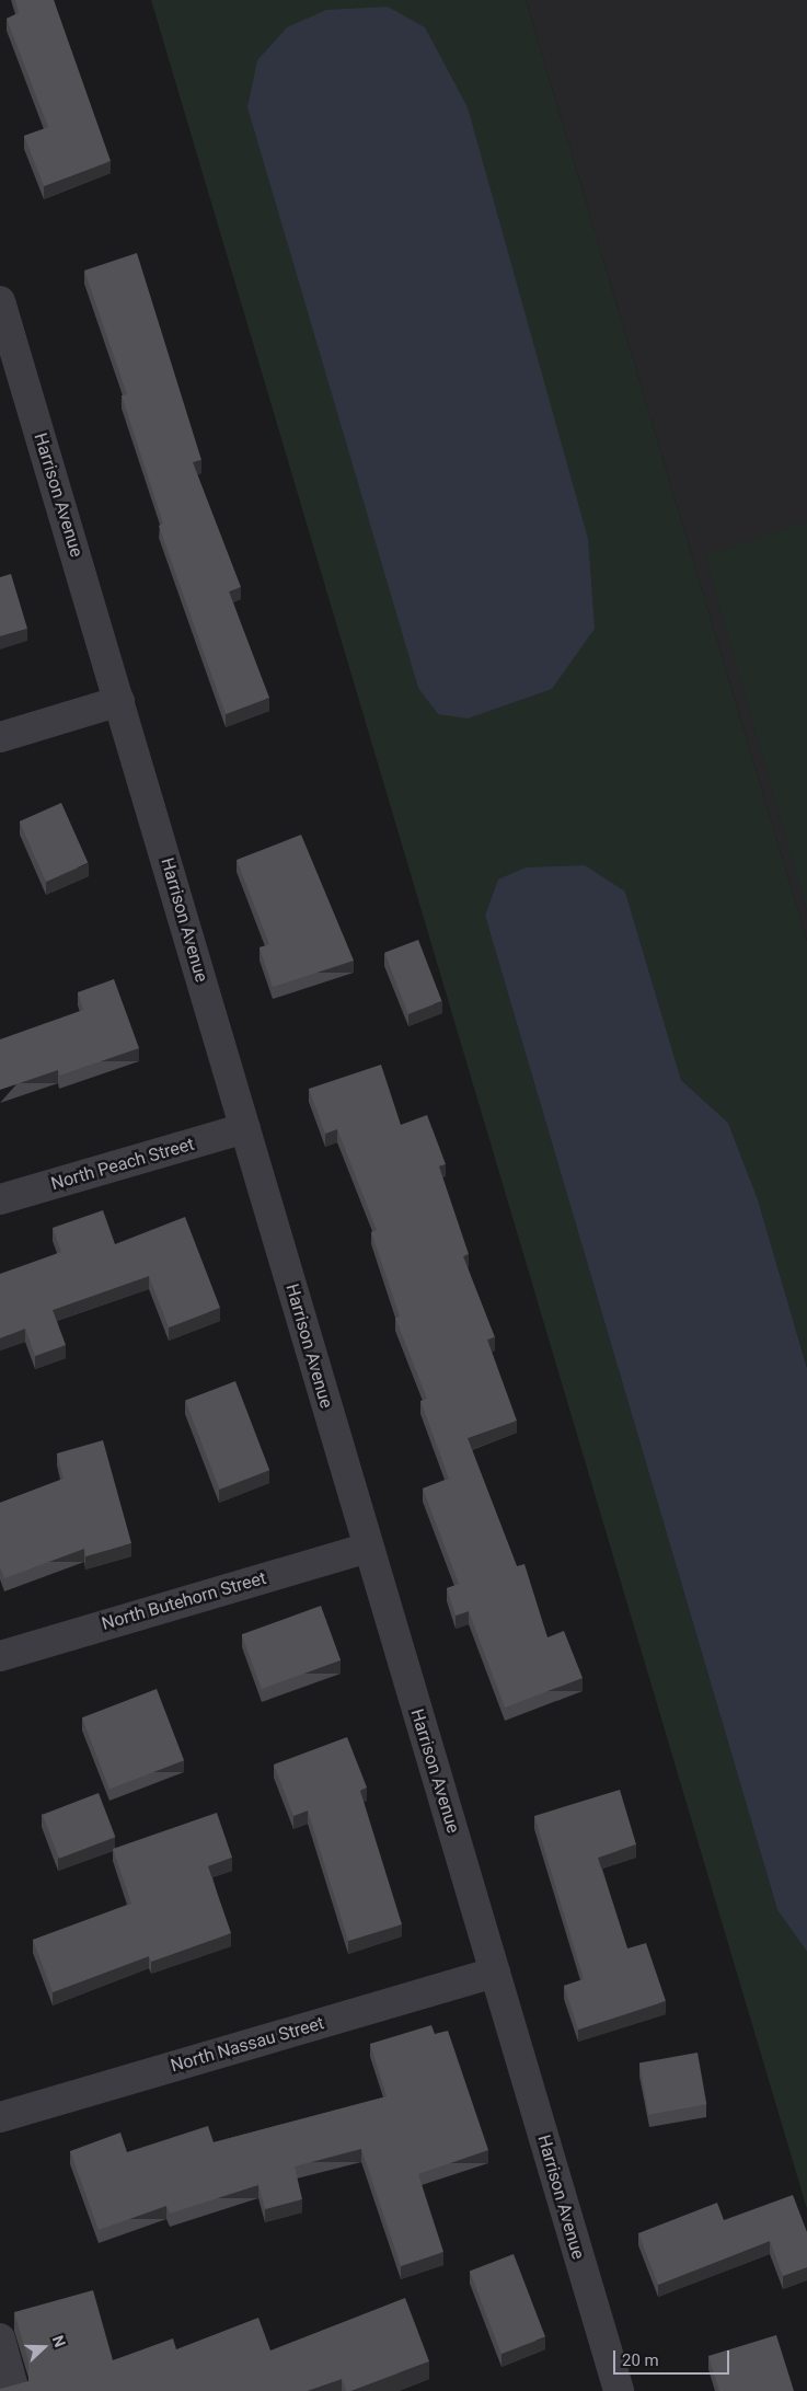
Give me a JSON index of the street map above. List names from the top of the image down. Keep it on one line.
{"streets":{"street":["Harrison Avenue","North Peach Street","North Butehorn Street","North Nassau Street"]},"crossings":[["Harrison Avenue","North Peach Street"],["Harrison Avenue","North Butehorn Street"],["Harrison Avenue","North Nassau Street"]],"scale_bar":"20 m","north":"right"}
